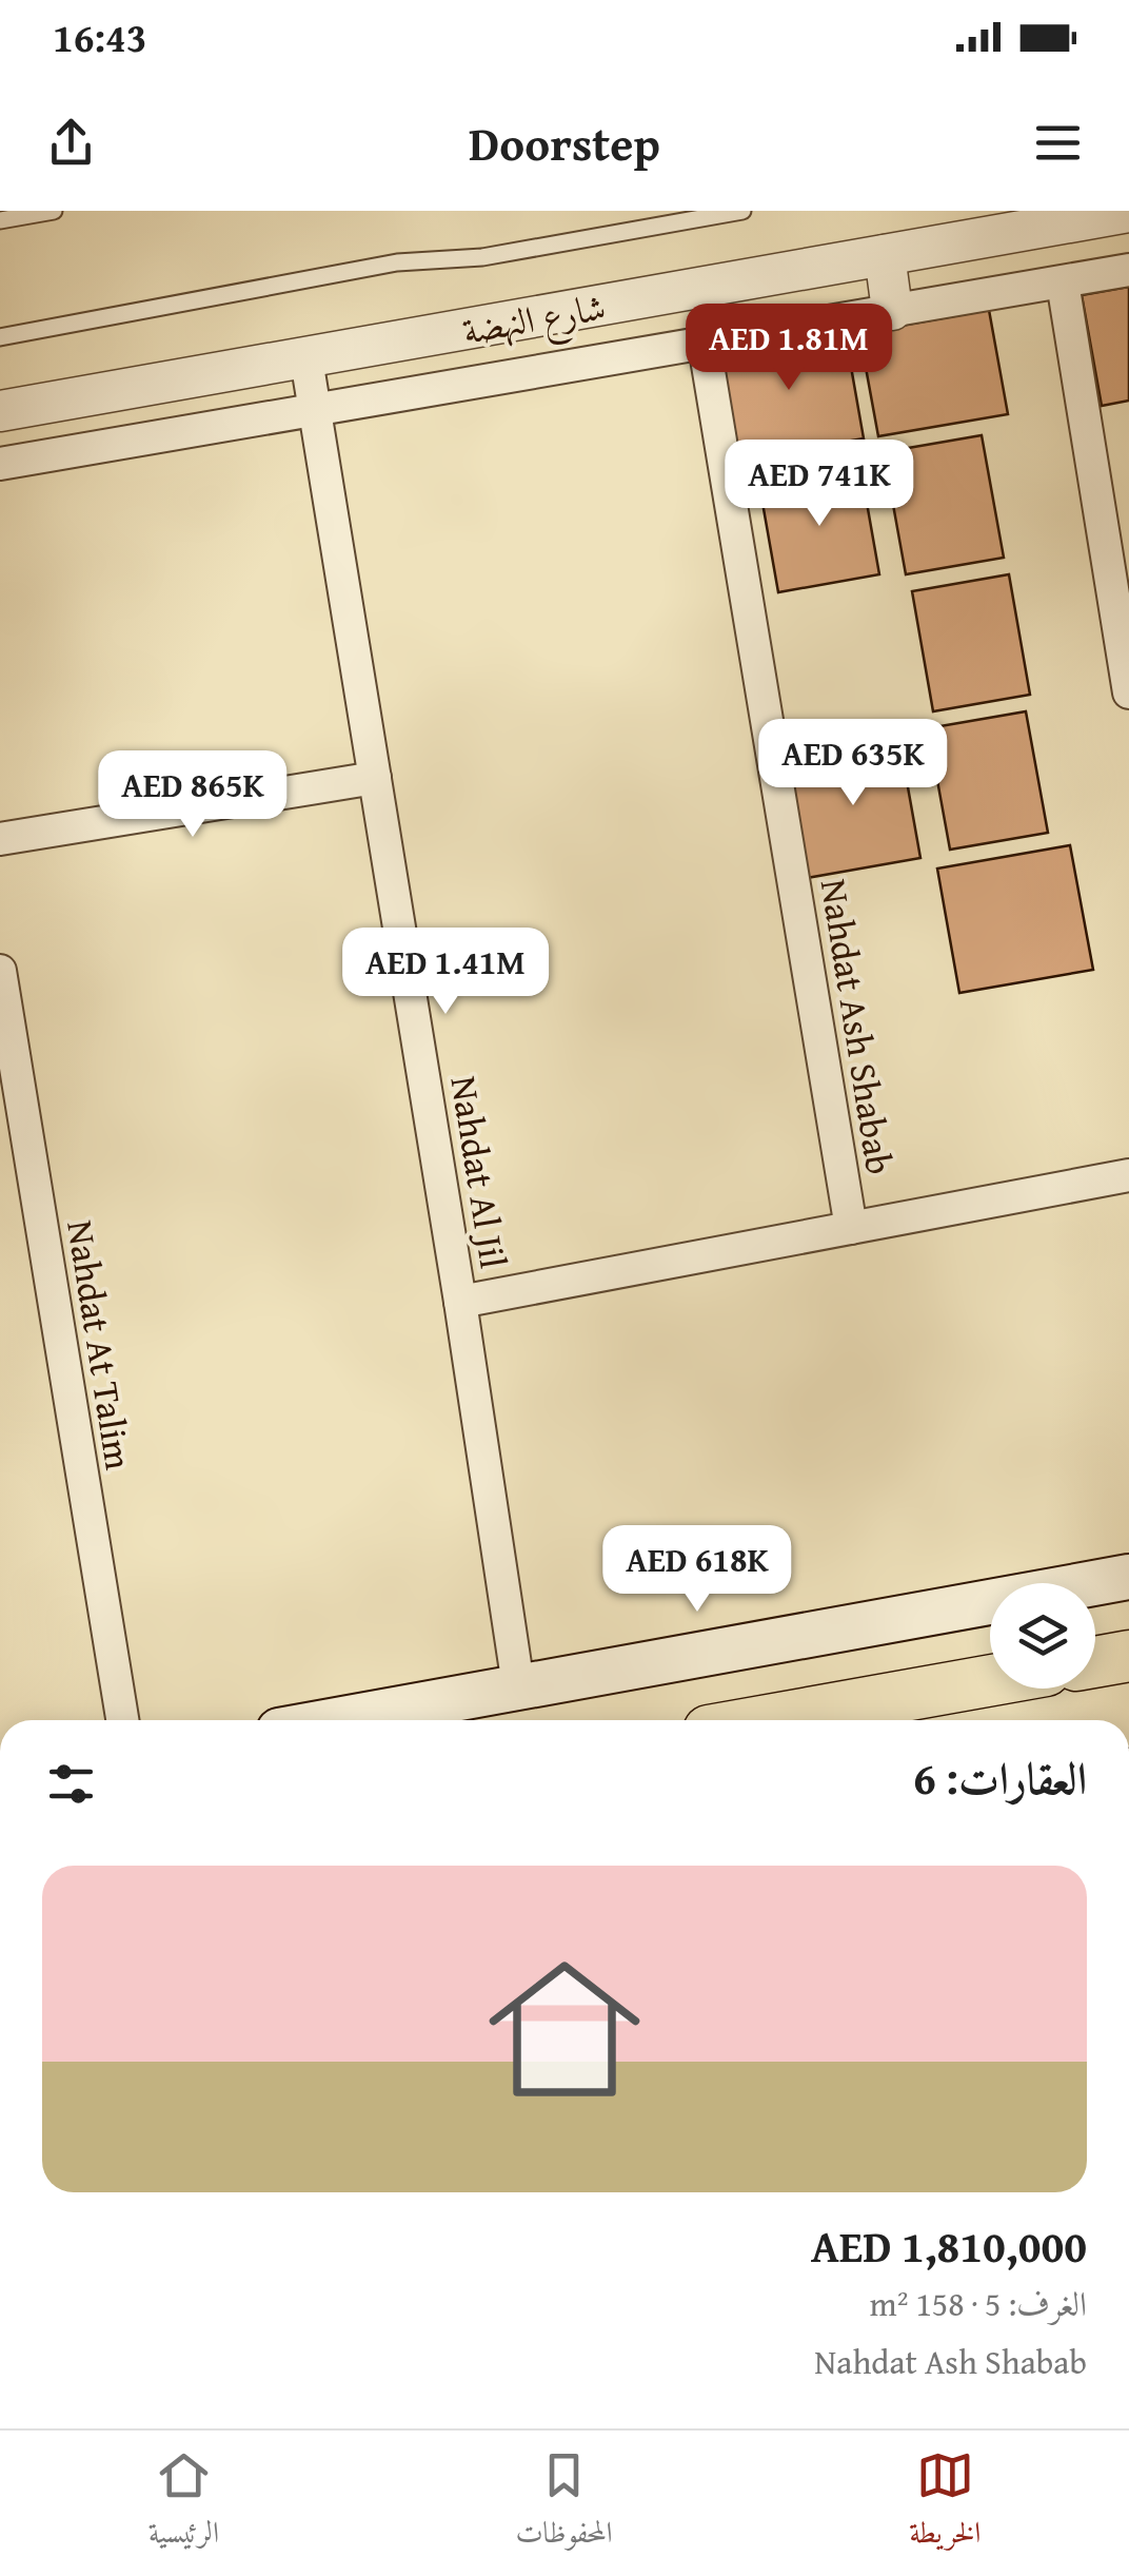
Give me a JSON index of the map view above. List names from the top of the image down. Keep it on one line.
{"streets":{"street":["شارع النهضة","Nahdat Ash Shabab","Nahdat Al Jil","Nahdat At Talim"]},"crossings":[["شارع النهضة","Nahdat Al Jil"]],"page":{"status":"16:43","header":"Doorstep","price":["AED 1.81M","AED 741K","AED 635K","AED 865K","AED 1.41M","AED 618K"],"heading":"العقارات: 6","list":[{"name":"AED 1,810,000","note":"الغرف: 5 · 158 m² · Nahdat Ash Shabab"}],"tabs":["الخريطة","المحفوظات","الرئيسية"]}}
